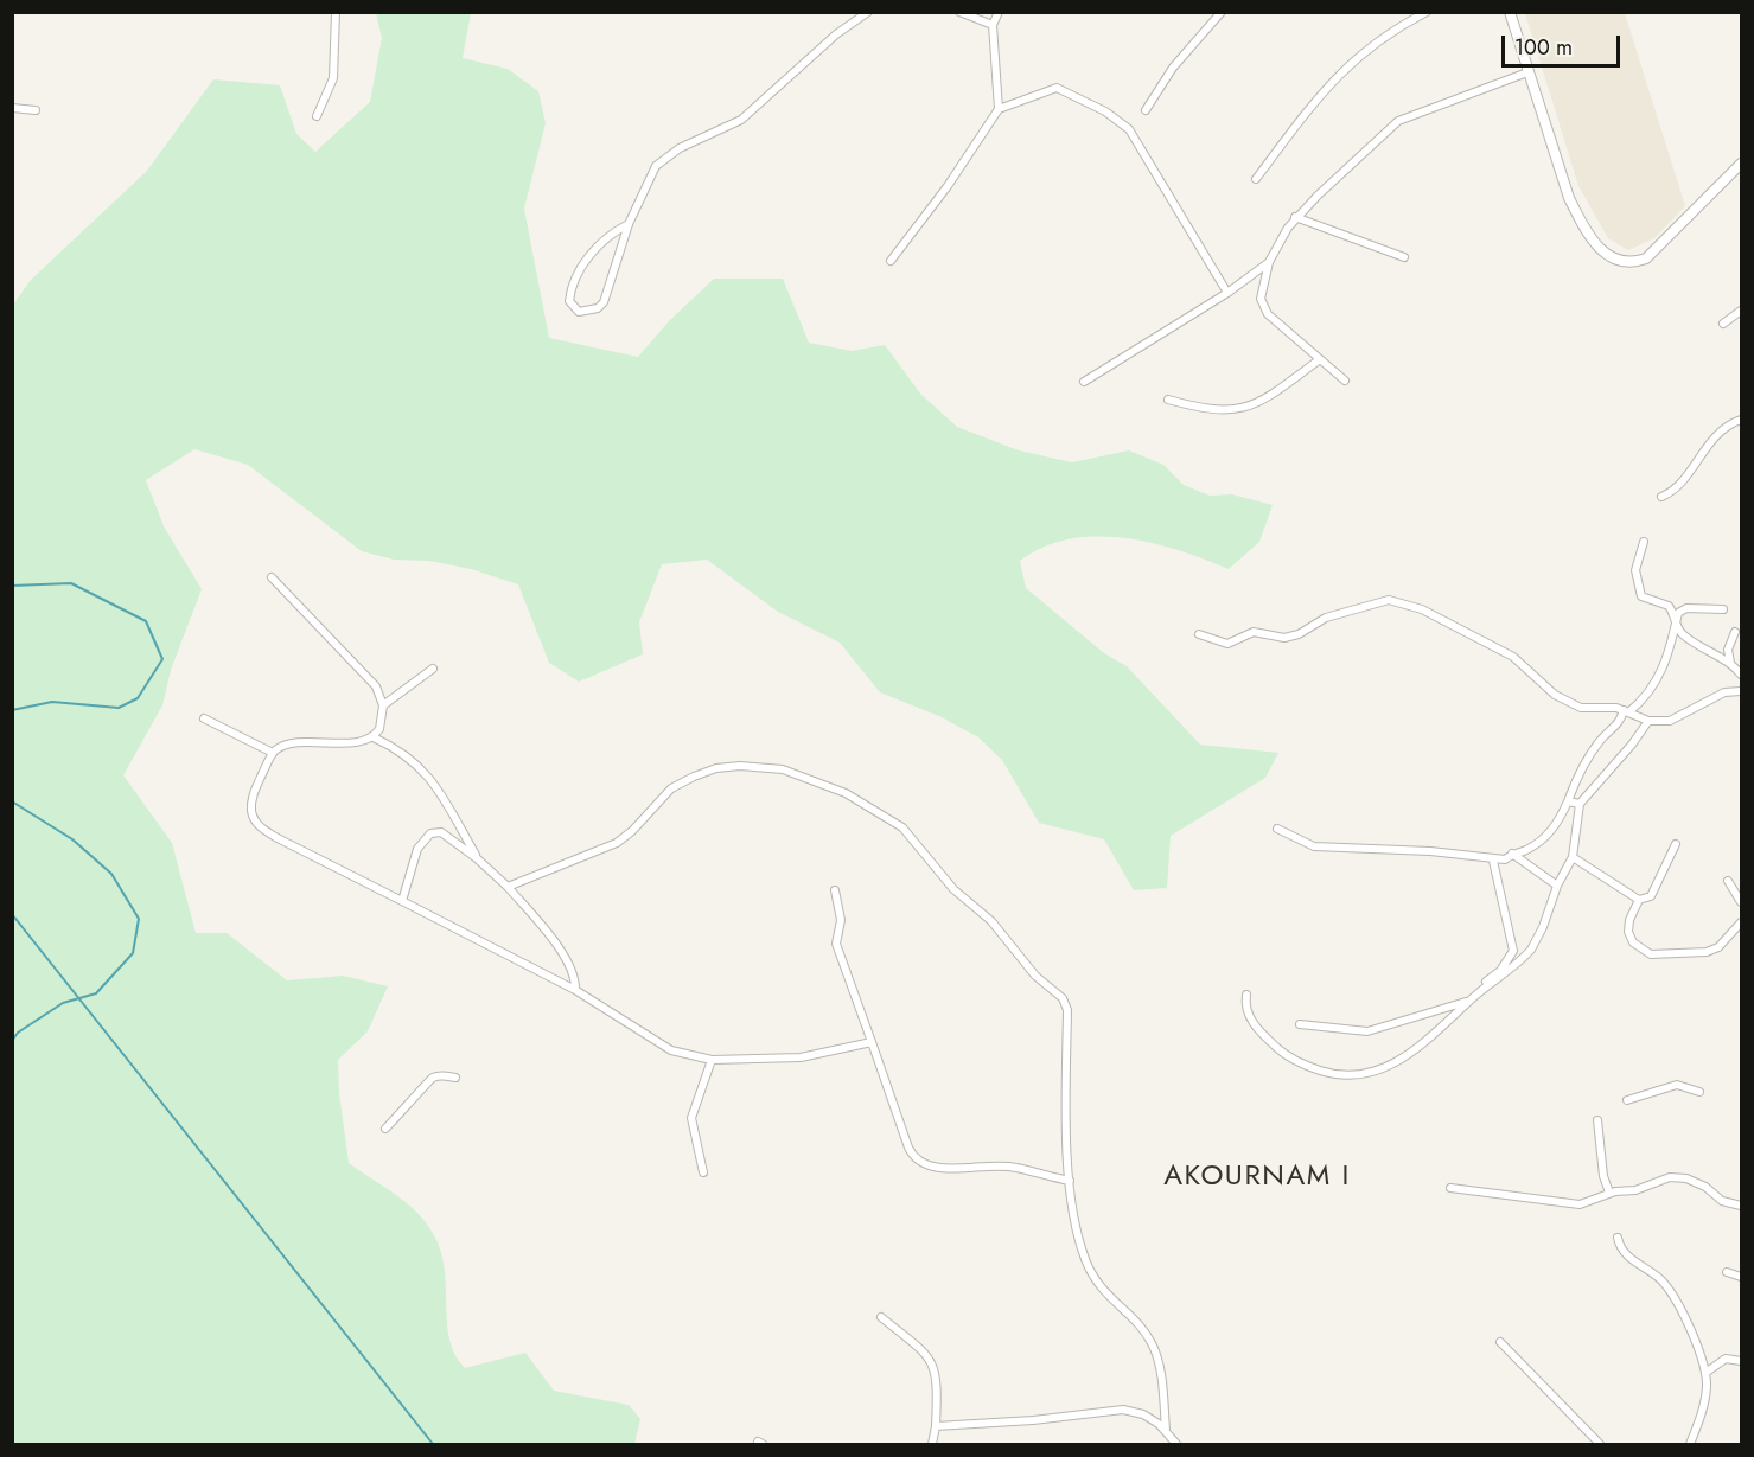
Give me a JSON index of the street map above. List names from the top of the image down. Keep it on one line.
{"districts":["AKOURNAM I"],"scale_bar":"100 m"}
